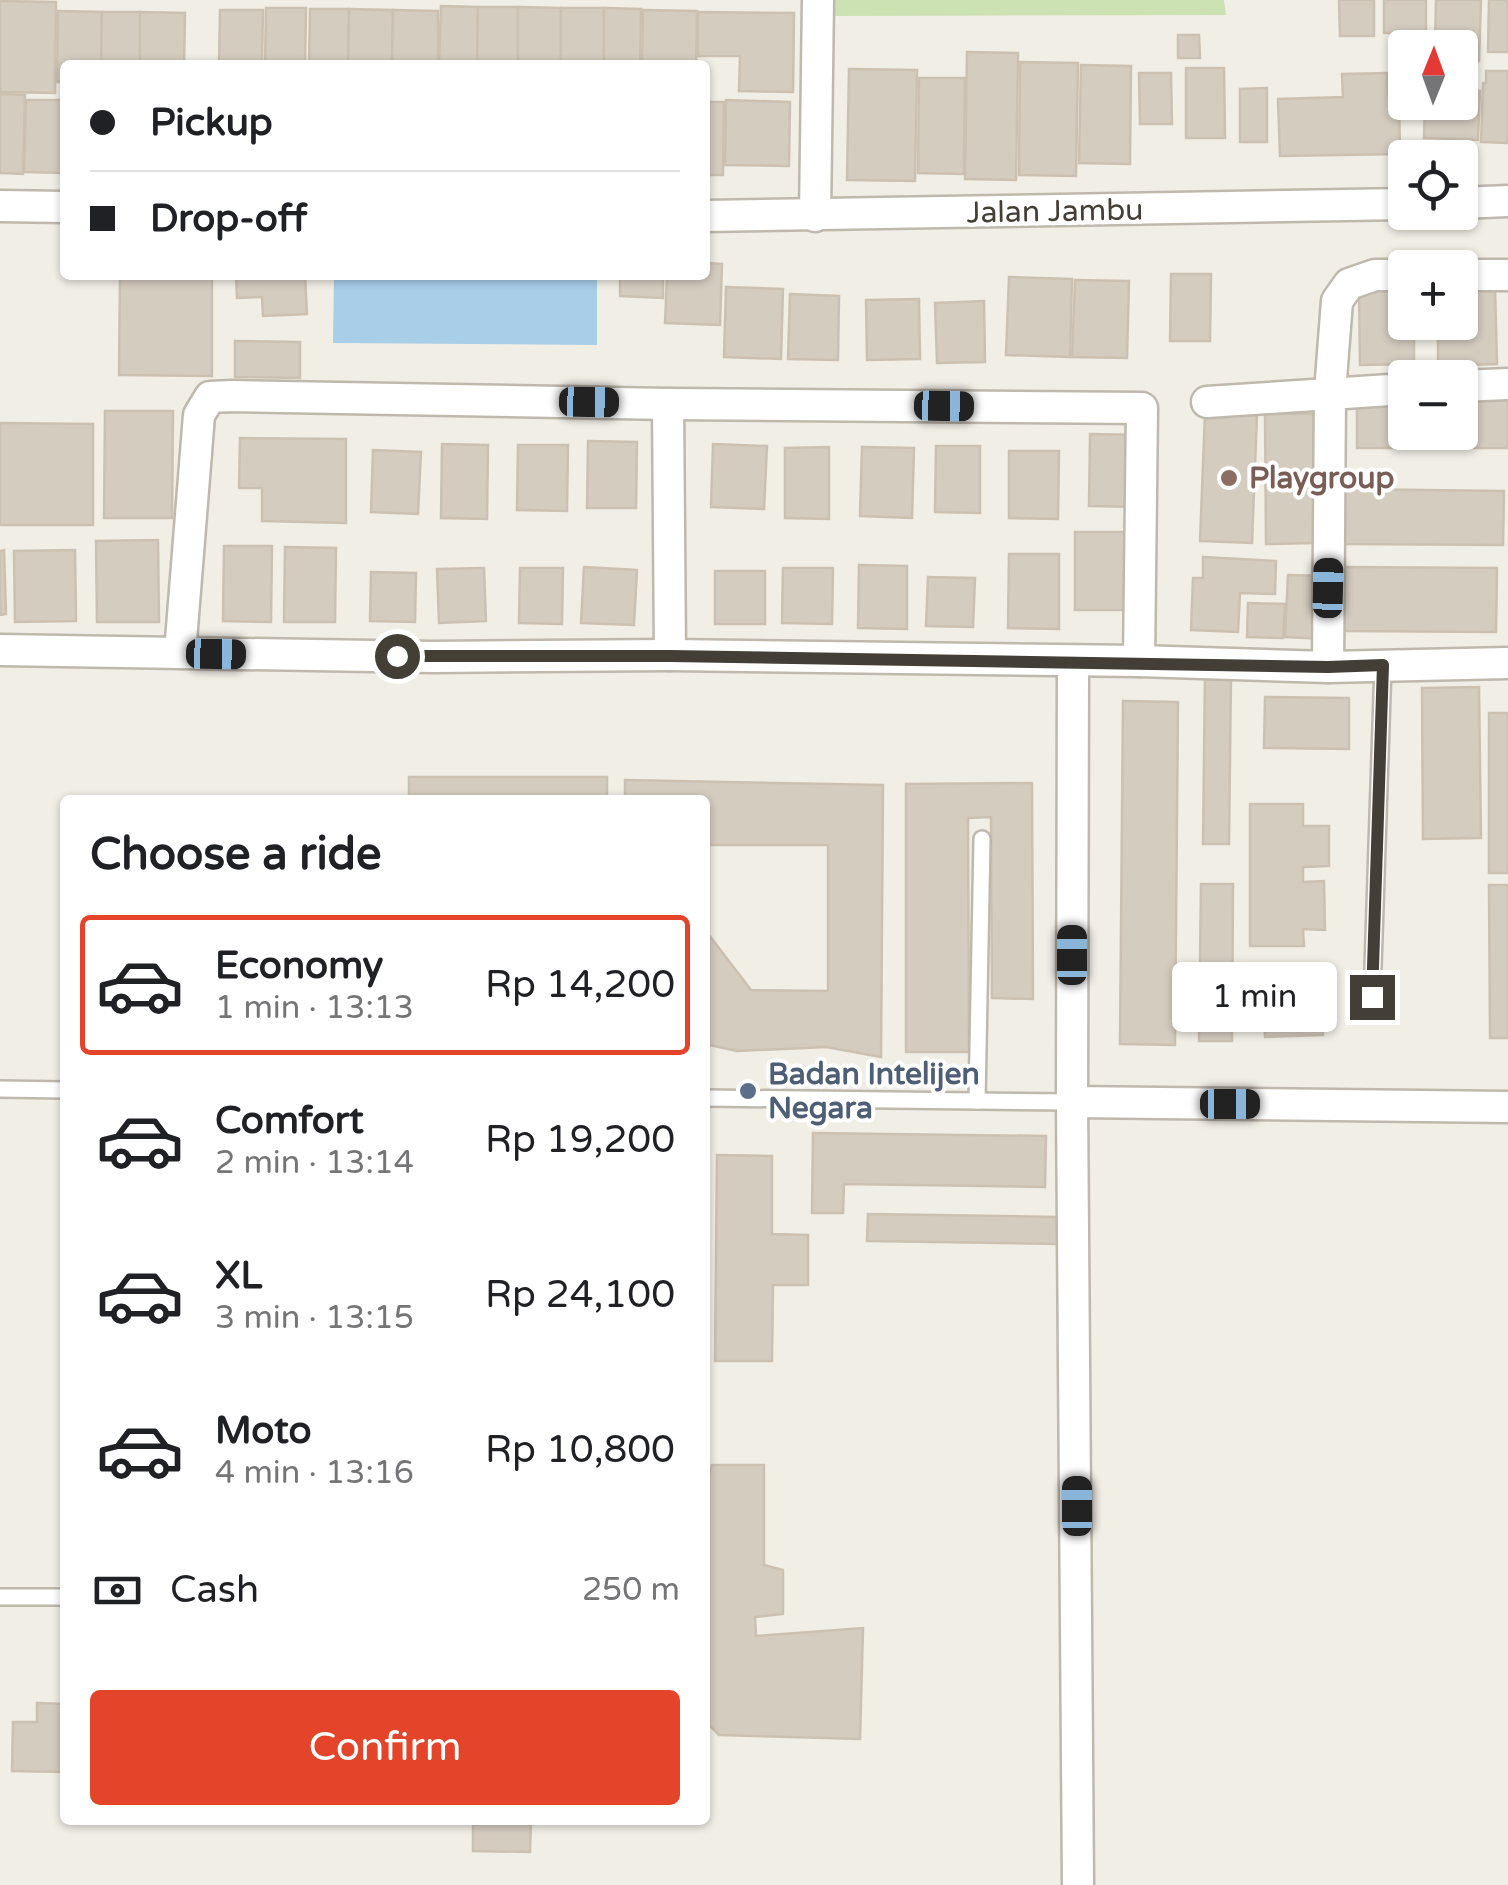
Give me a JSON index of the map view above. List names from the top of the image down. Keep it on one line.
{"streets":{"street":["Jalan Jambu"]},"places":["Playgroup","Badan Intelijen Negara"],"north":"top","page":{"map_buttons":["+","−"],"banner":["Pickup","Drop-off"],"heading":"Choose a ride","list":[{"name":"Economy","note":"1 min · 13:13","value":"Rp 14,200"},{"name":"Comfort","note":"2 min · 13:14","value":"Rp 19,200"},{"name":"XL","note":"3 min · 13:15","value":"Rp 24,100"},{"name":"Moto","note":"4 min · 13:16","value":"Rp 10,800"}],"bubble":"1 min","pay":["Cash","250 m"],"buttons":"Confirm"}}
